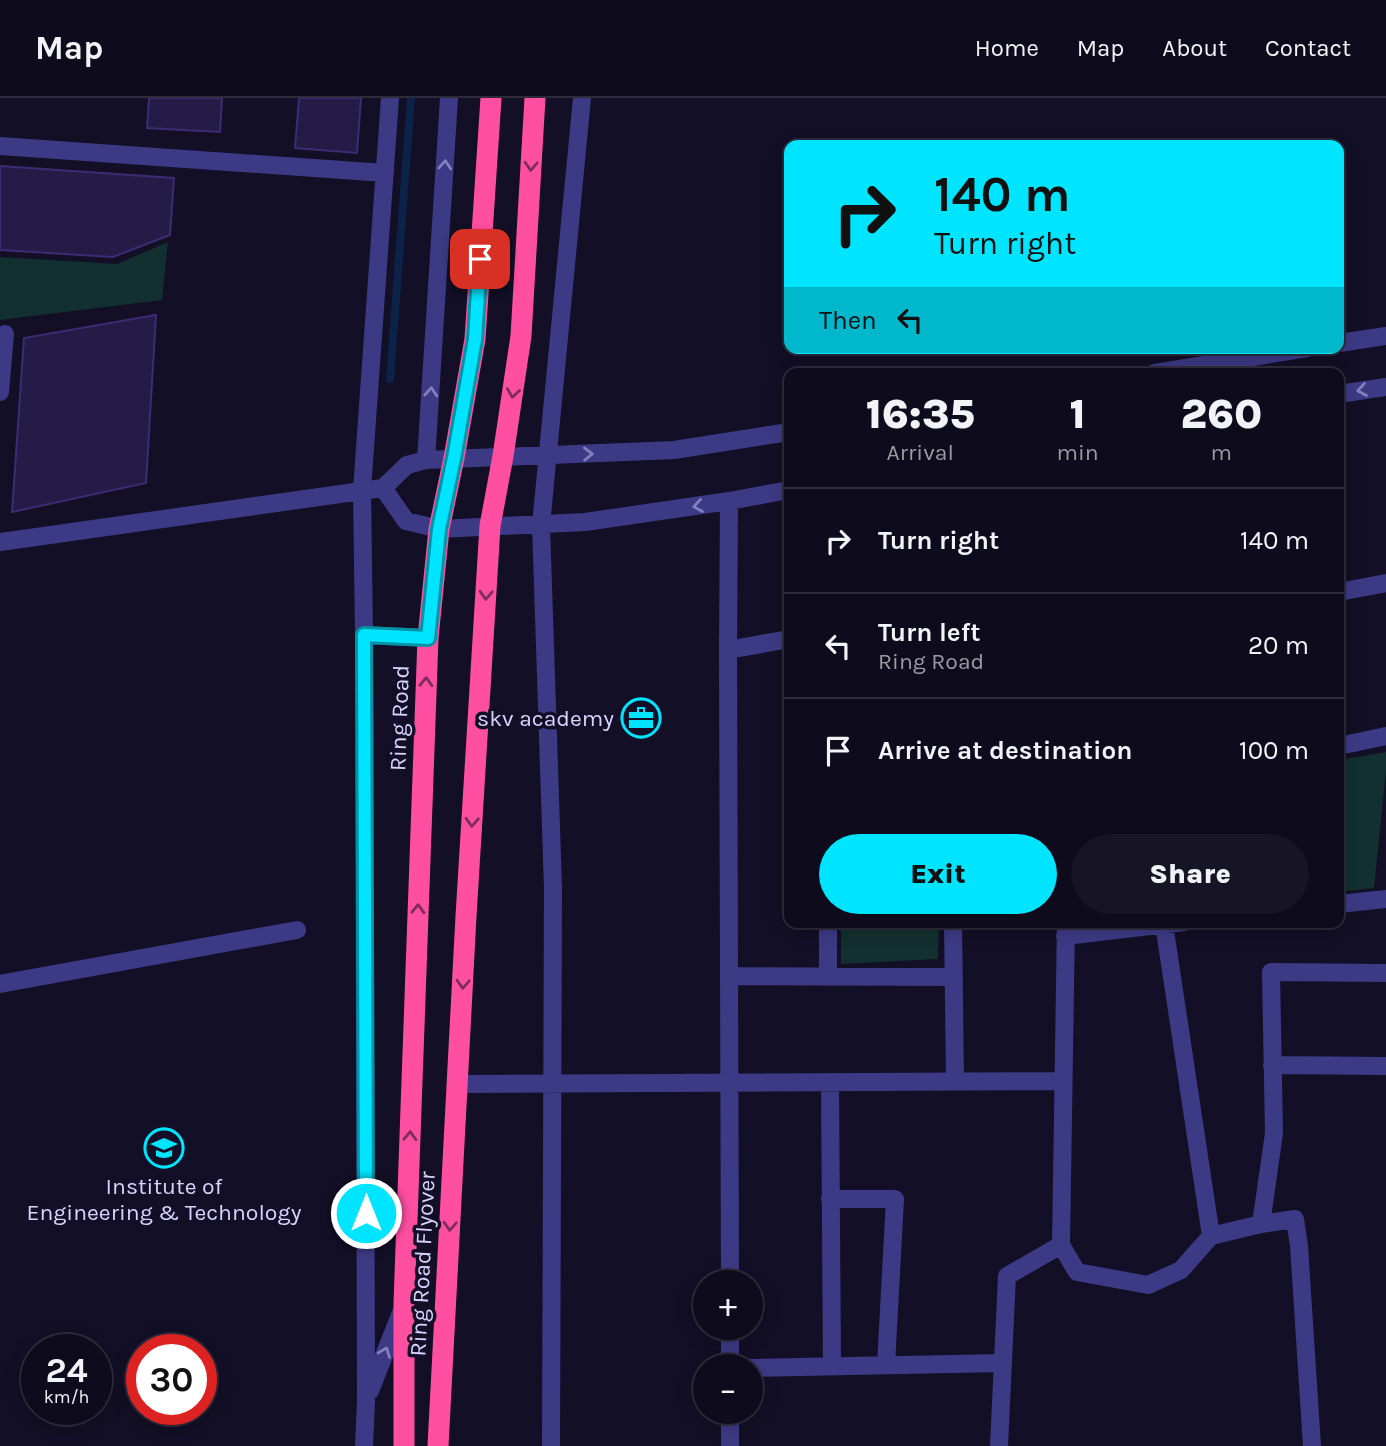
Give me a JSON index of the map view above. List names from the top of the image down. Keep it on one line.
{"streets":{"highway":["Ring Road","Ring Road Flyover"]},"crossings":[["Ring Road","Ring Road Flyover"]],"places":{"office":["skv academy"],"school or university":["Institute of Engineering & Technology"]},"page":{"header":"Map","nav":["Home","Map","About","Contact"],"turn":["140 m","Turn right"],"then":"Then","eta":["16:35","Arrival","1","min","260","m"],"list":[{"name":"Turn right","value":"140 m"},{"name":"Turn left","note":"Ring Road","value":"20 m"},{"name":"Arrive at destination","value":"100 m"}],"buttons":["Exit","Share"],"map_buttons":["+","−"],"speed":"24 km/h","limit":"30"}}
